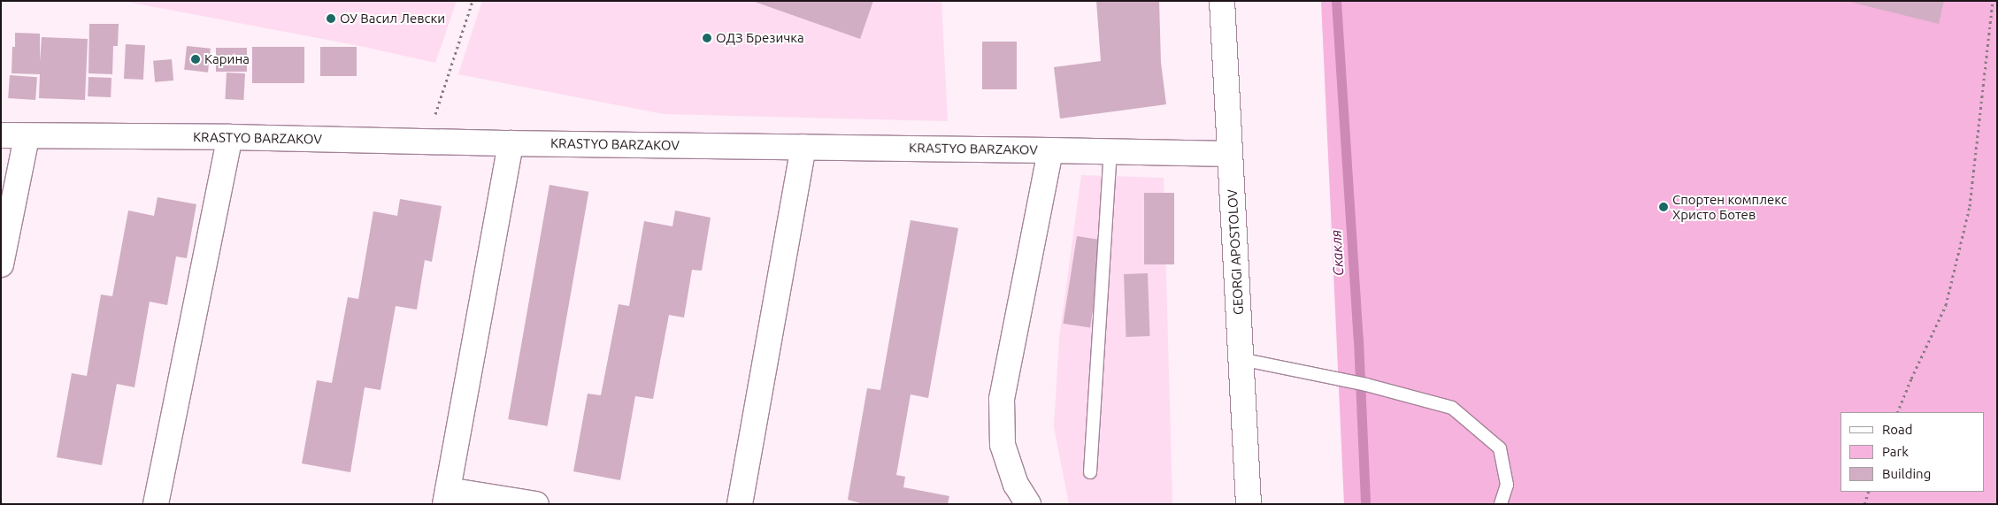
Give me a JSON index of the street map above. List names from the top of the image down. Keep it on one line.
{"streets":{"street":["KRASTYO BARZAKOV","GEORGI APOSTOLOV"]},"crossings":[["KRASTYO BARZAKOV","GEORGI APOSTOLOV"]],"water":["Скакля"],"places":["ОУ Васил Левски","ОДЗ Брезичка","Карина","Спортен комплекс Христо Ботев"],"legend":["Road","Park","Building"]}
